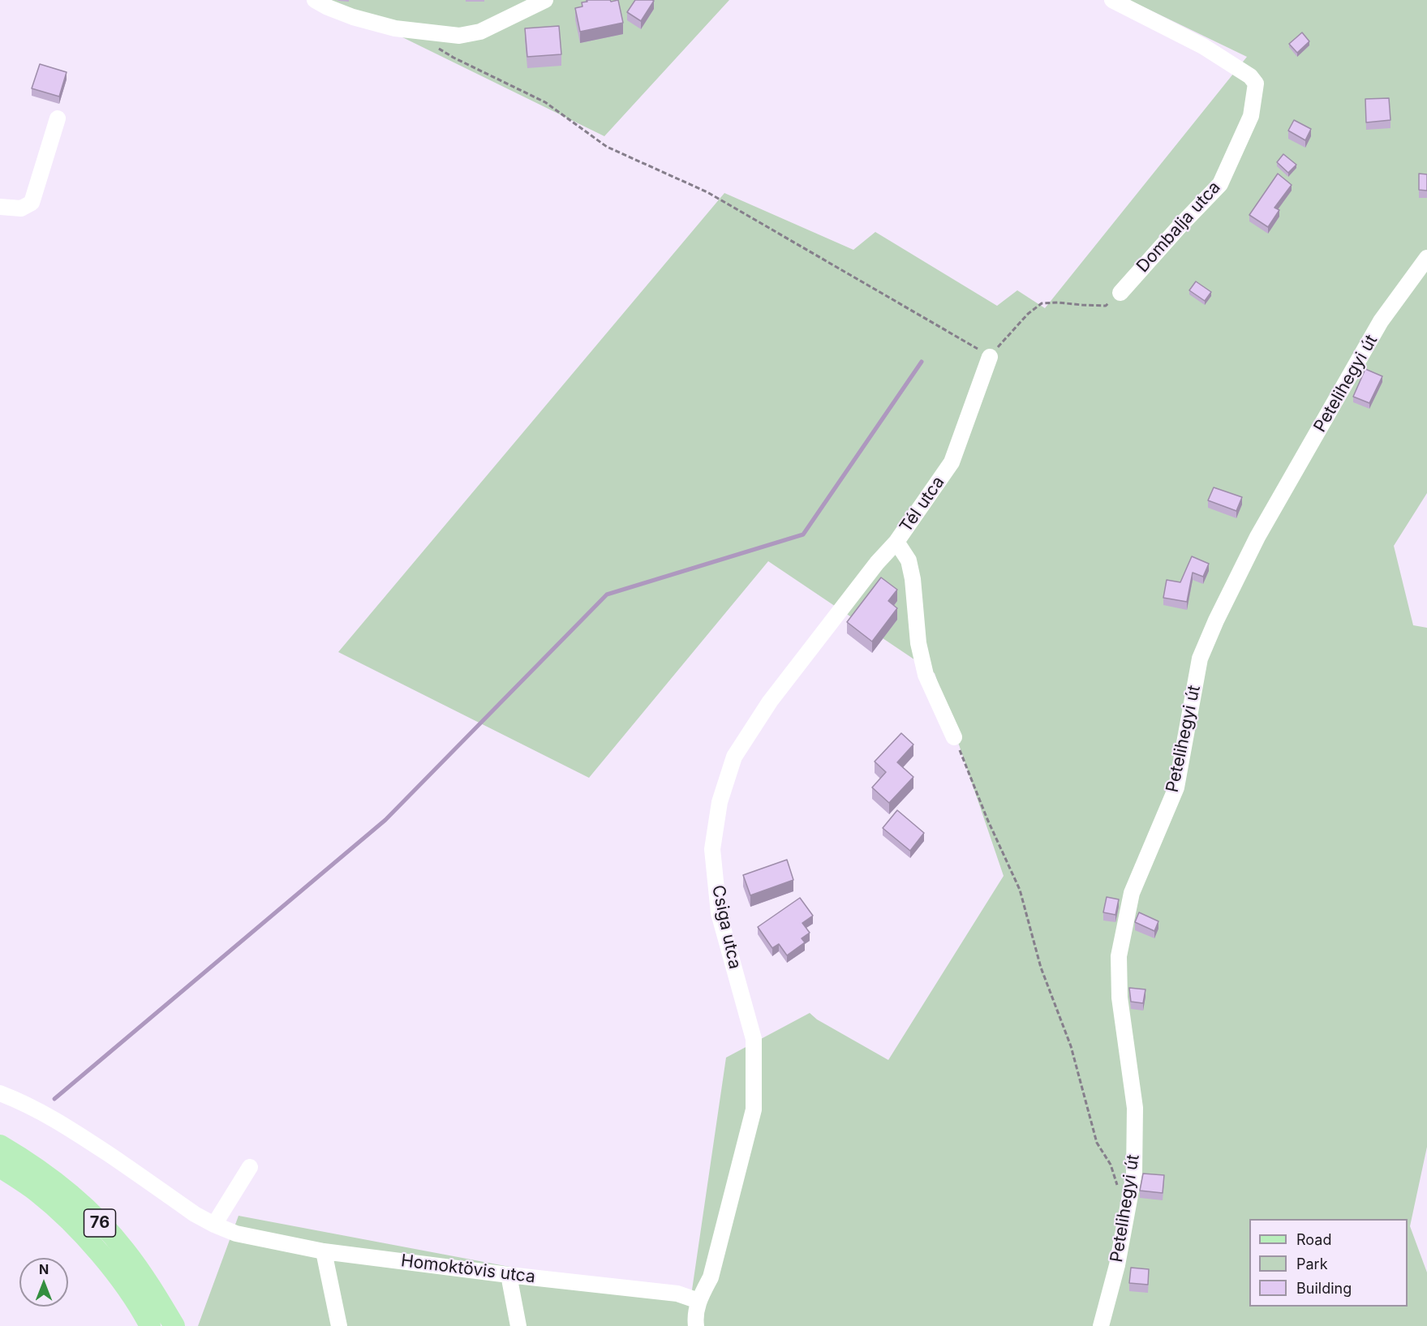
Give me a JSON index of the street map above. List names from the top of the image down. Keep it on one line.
{"streets":{"main road":["76"],"street":["Dombalja utca","Petelihegyi út","Tél utca","Csiga utca","Homoktövis utca"]},"crossings":[["Tél utca","Csiga utca"],["Csiga utca","Homoktövis utca"]],"legend":["Road","Park","Building"],"north":"top"}
